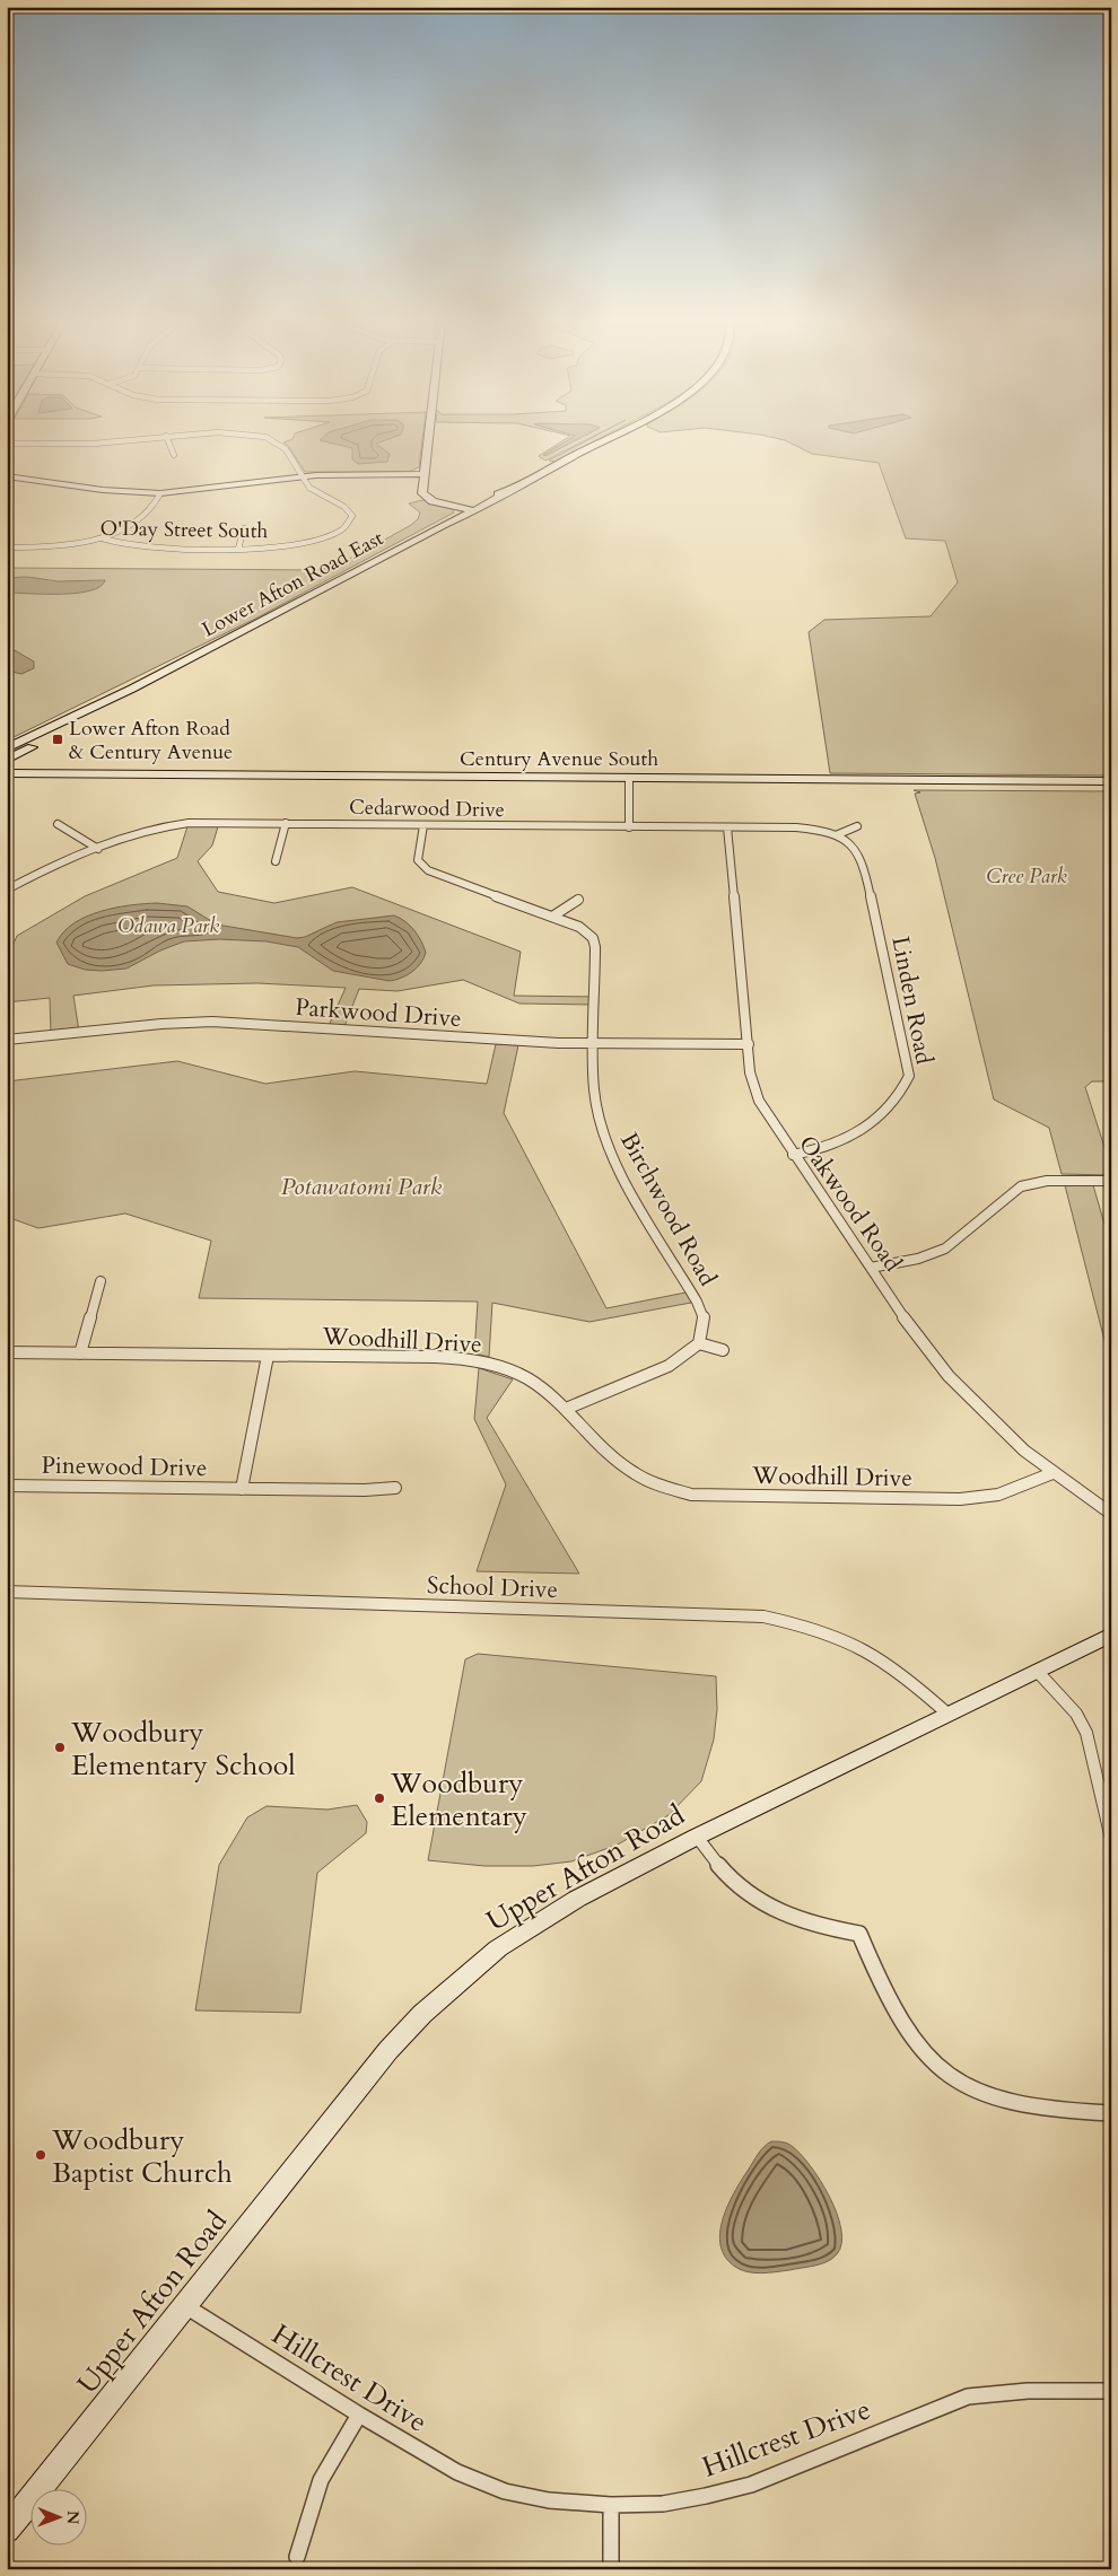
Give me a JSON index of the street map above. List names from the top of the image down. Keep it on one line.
{"streets":{"main road":["Lower Afton Road East","Century Avenue South","Upper Afton Road"],"street":["O'Day Street South","Cedarwood Drive","Linden Road","Parkwood Drive","Oakwood Road","Birchwood Road","Woodhill Drive","Pinewood Drive","School Drive","Hillcrest Drive"]},"crossings":[["Cedarwood Drive","Linden Road"],["Cedarwood Drive","Oakwood Road"],["Cedarwood Drive","Birchwood Road"],["Linden Road","Oakwood Road"],["Parkwood Drive","Oakwood Road"],["Parkwood Drive","Birchwood Road"],["Oakwood Road","Woodhill Drive"],["School Drive","Upper Afton Road"],["Upper Afton Road","Hillcrest Drive"]],"parks":["Cree Park","Odawa Park","Potawatomi Park"],"places":{"transit":["Lower Afton Road & Century Avenue"],"other":["Woodbury Elementary School","Woodbury Elementary","Woodbury Baptist Church"]},"north":"right"}
